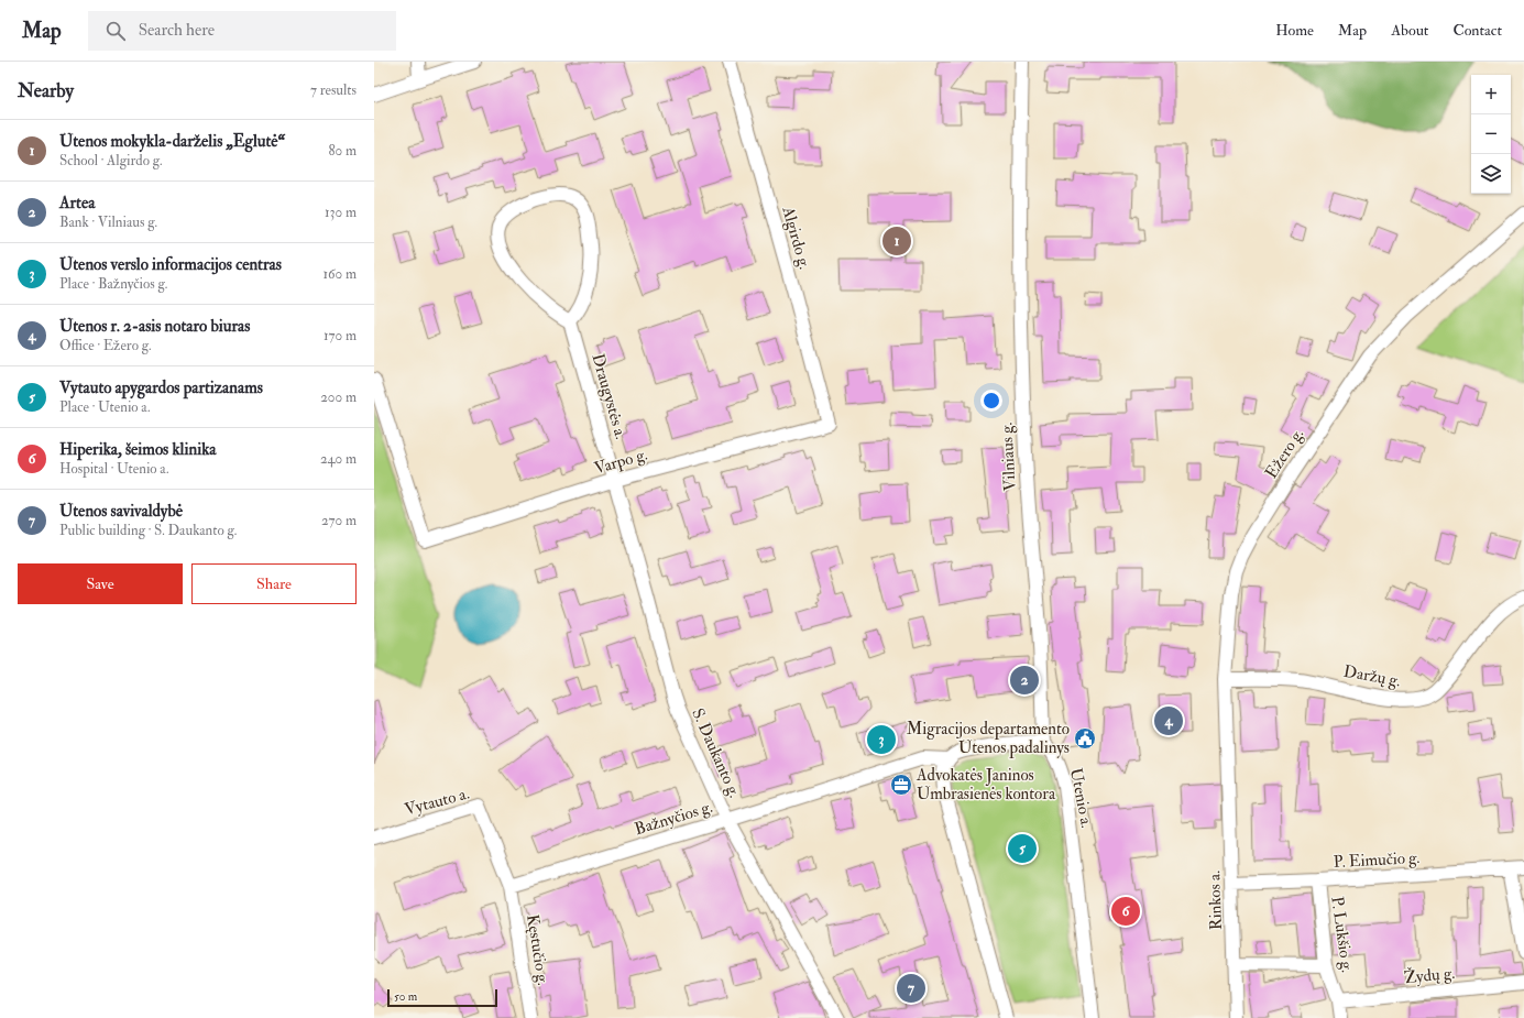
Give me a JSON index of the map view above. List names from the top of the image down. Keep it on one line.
{"streets":{"street":["Algirdo g.","Draugystės a.","Ežero g.","Vilniaus g.","Varpo g.","Daržų g.","S. Daukanto g.","Utenio a.","Vytauto a.","Bažnyčios g.","P. Eimučio g.","Rinkos a.","P. Lukšio g.","Kęstučio g.","Žydų g."]},"crossings":[["Algirdo g.","Varpo g."],["Draugystės a.","Varpo g."],["Draugystės a.","S. Daukanto g."],["Ežero g.","Daržų g."],["Ežero g.","Rinkos a."],["Vilniaus g.","Utenio a."],["Varpo g.","S. Daukanto g."],["S. Daukanto g.","Bažnyčios g."],["Vytauto a.","Bažnyčios g."],["Vytauto a.","Kęstučio g."],["Bažnyčios g.","Kęstučio g."],["P. Eimučio g.","Rinkos a."],["P. Eimučio g.","P. Lukšio g."],["P. Lukšio g.","Žydų g."]],"places":{"public building":["Migracijos departamento Utenos padalinys"],"office":["Advokatės Janinos Umbrasienės kontora"]},"scale_bar":"50 m","page":{"header":"Map","search":"Search here","nav":["Home","Map","About","Contact"],"heading":["Nearby","7 results"],"map_buttons":["+","−"],"list":[{"mark":"1","name":"Utenos mokykla-darželis „Eglutė“","note":"School · Algirdo g.","value":"80 m"},{"mark":"2","name":"Artea","note":"Bank · Vilniaus g.","value":"130 m"},{"mark":"3","name":"Utenos verslo informacijos centras","note":"Place · Bažnyčios g.","value":"160 m"},{"mark":"4","name":"Utenos r. 2-asis notaro biuras","note":"Office · Ežero g.","value":"170 m"},{"mark":"5","name":"Vytauto apygardos partizanams","note":"Place · Utenio a.","value":"200 m"},{"mark":"6","name":"Hiperika, šeimos klinika","note":"Hospital · Utenio a.","value":"240 m"},{"mark":"7","name":"Utenos savivaldybė","note":"Public building · S. Daukanto g.","value":"270 m"}],"pins":["1","2","4","3","5","6","7"],"buttons":["Save","Share"],"scale":"50 m"}}
